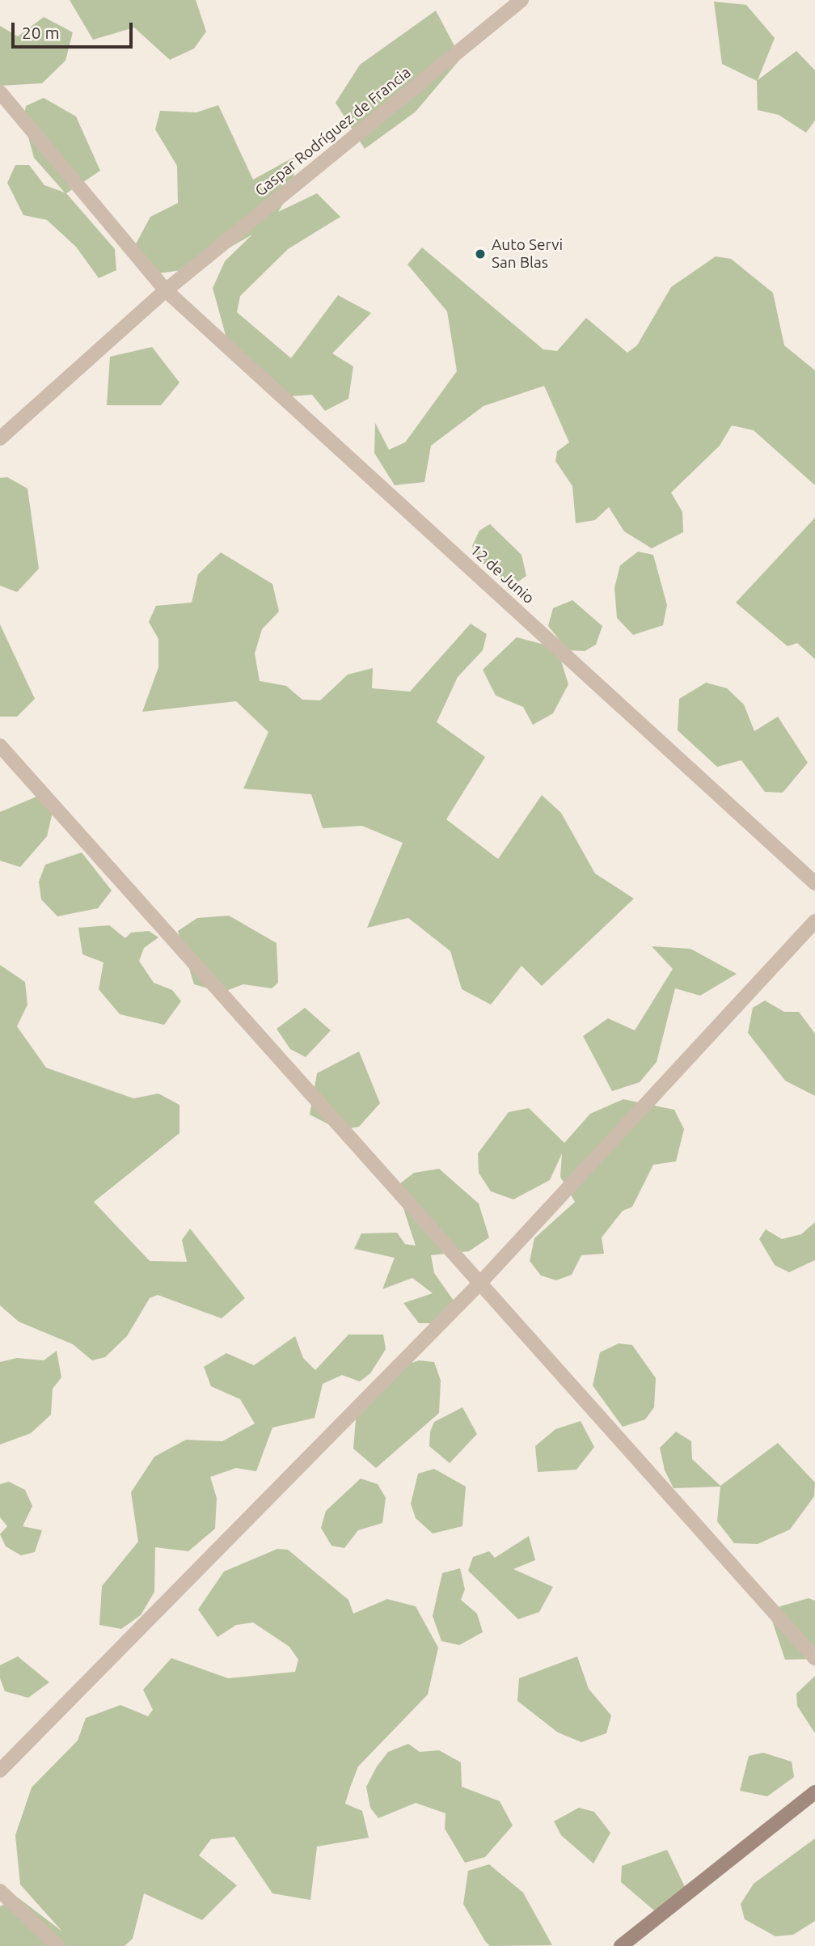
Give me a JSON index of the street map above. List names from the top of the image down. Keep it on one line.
{"streets":{"street":["Gaspar Rodríguez de Francia","12 de Junio"]},"crossings":[["Gaspar Rodríguez de Francia","12 de Junio"]],"places":["Auto Servi San Blas"],"scale_bar":"20 m"}
